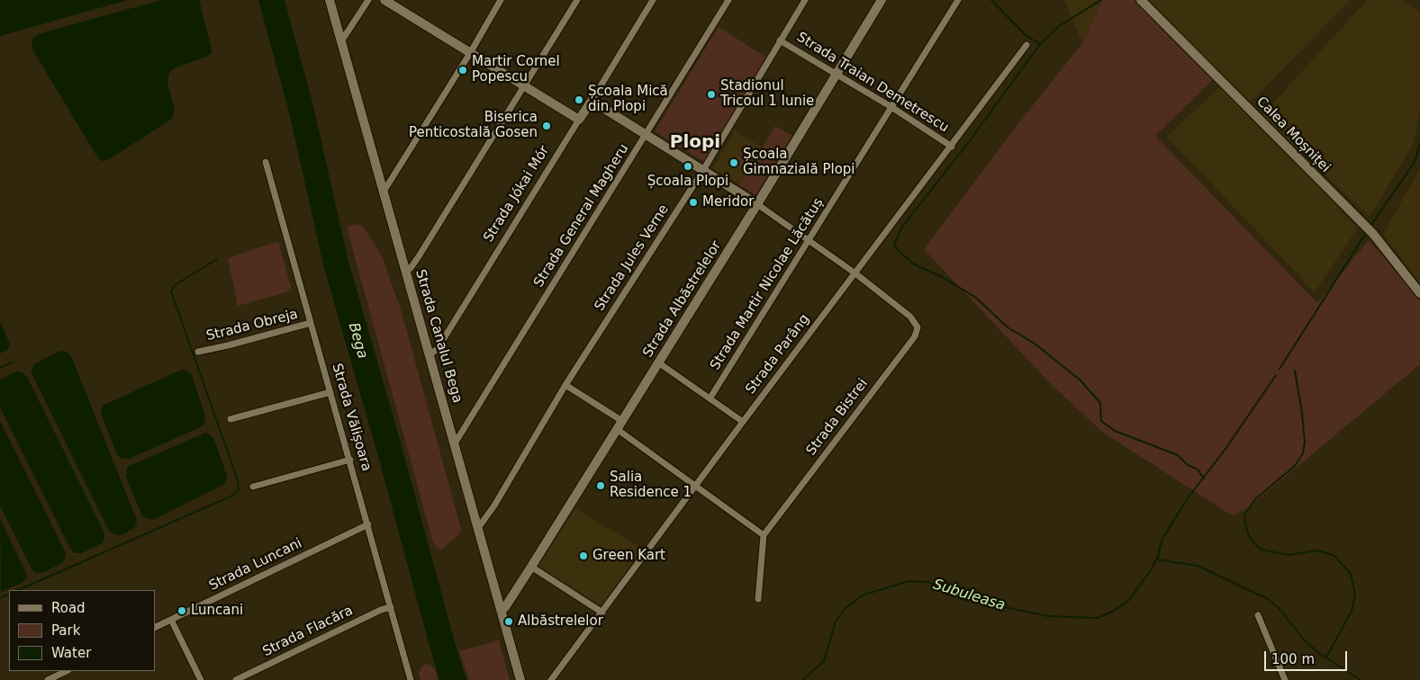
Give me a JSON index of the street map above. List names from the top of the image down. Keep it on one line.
{"streets":{"street":["Strada Traian Demetrescu","Calea Moșniței","Strada Jókai Mór","Strada General Magheru","Strada Jules Verne","Strada Martir Nicolae Lăcătuș","Strada Albăstrelelor","Strada Obreja","Strada Canalul Bega","Strada Parâng","Strada Vălișoara","Strada Bistrei","Strada Luncani","Strada Flacăra"]},"crossings":[["Strada Traian Demetrescu","Strada Jules Verne"],["Strada Traian Demetrescu","Strada Martir Nicolae Lăcătuș"],["Strada Traian Demetrescu","Strada Albăstrelelor"],["Strada Traian Demetrescu","Strada Parâng"],["Strada Jókai Mór","Strada Canalul Bega"],["Strada General Magheru","Strada Canalul Bega"],["Strada Jules Verne","Strada Canalul Bega"],["Strada Albăstrelelor","Strada Canalul Bega"],["Strada Obreja","Strada Vălișoara"],["Strada Parâng","Strada Bistrei"],["Strada Vălișoara","Strada Luncani"],["Strada Vălișoara","Strada Flacăra"]],"districts":["Plopi"],"water":["Bega","Subuleasa"],"places":["Martir Cornel Popescu","Stadionul Tricoul 1 Iunie","Școala Mică din Plopi","Biserica Penticostală Gosen","Școala Gimnazială Plopi","Școala Plopi","Meridor","Salia Residence 1","Green Kart","Luncani","Albăstrelelor"],"legend":["Road","Park","Water"],"scale_bar":"100 m"}
